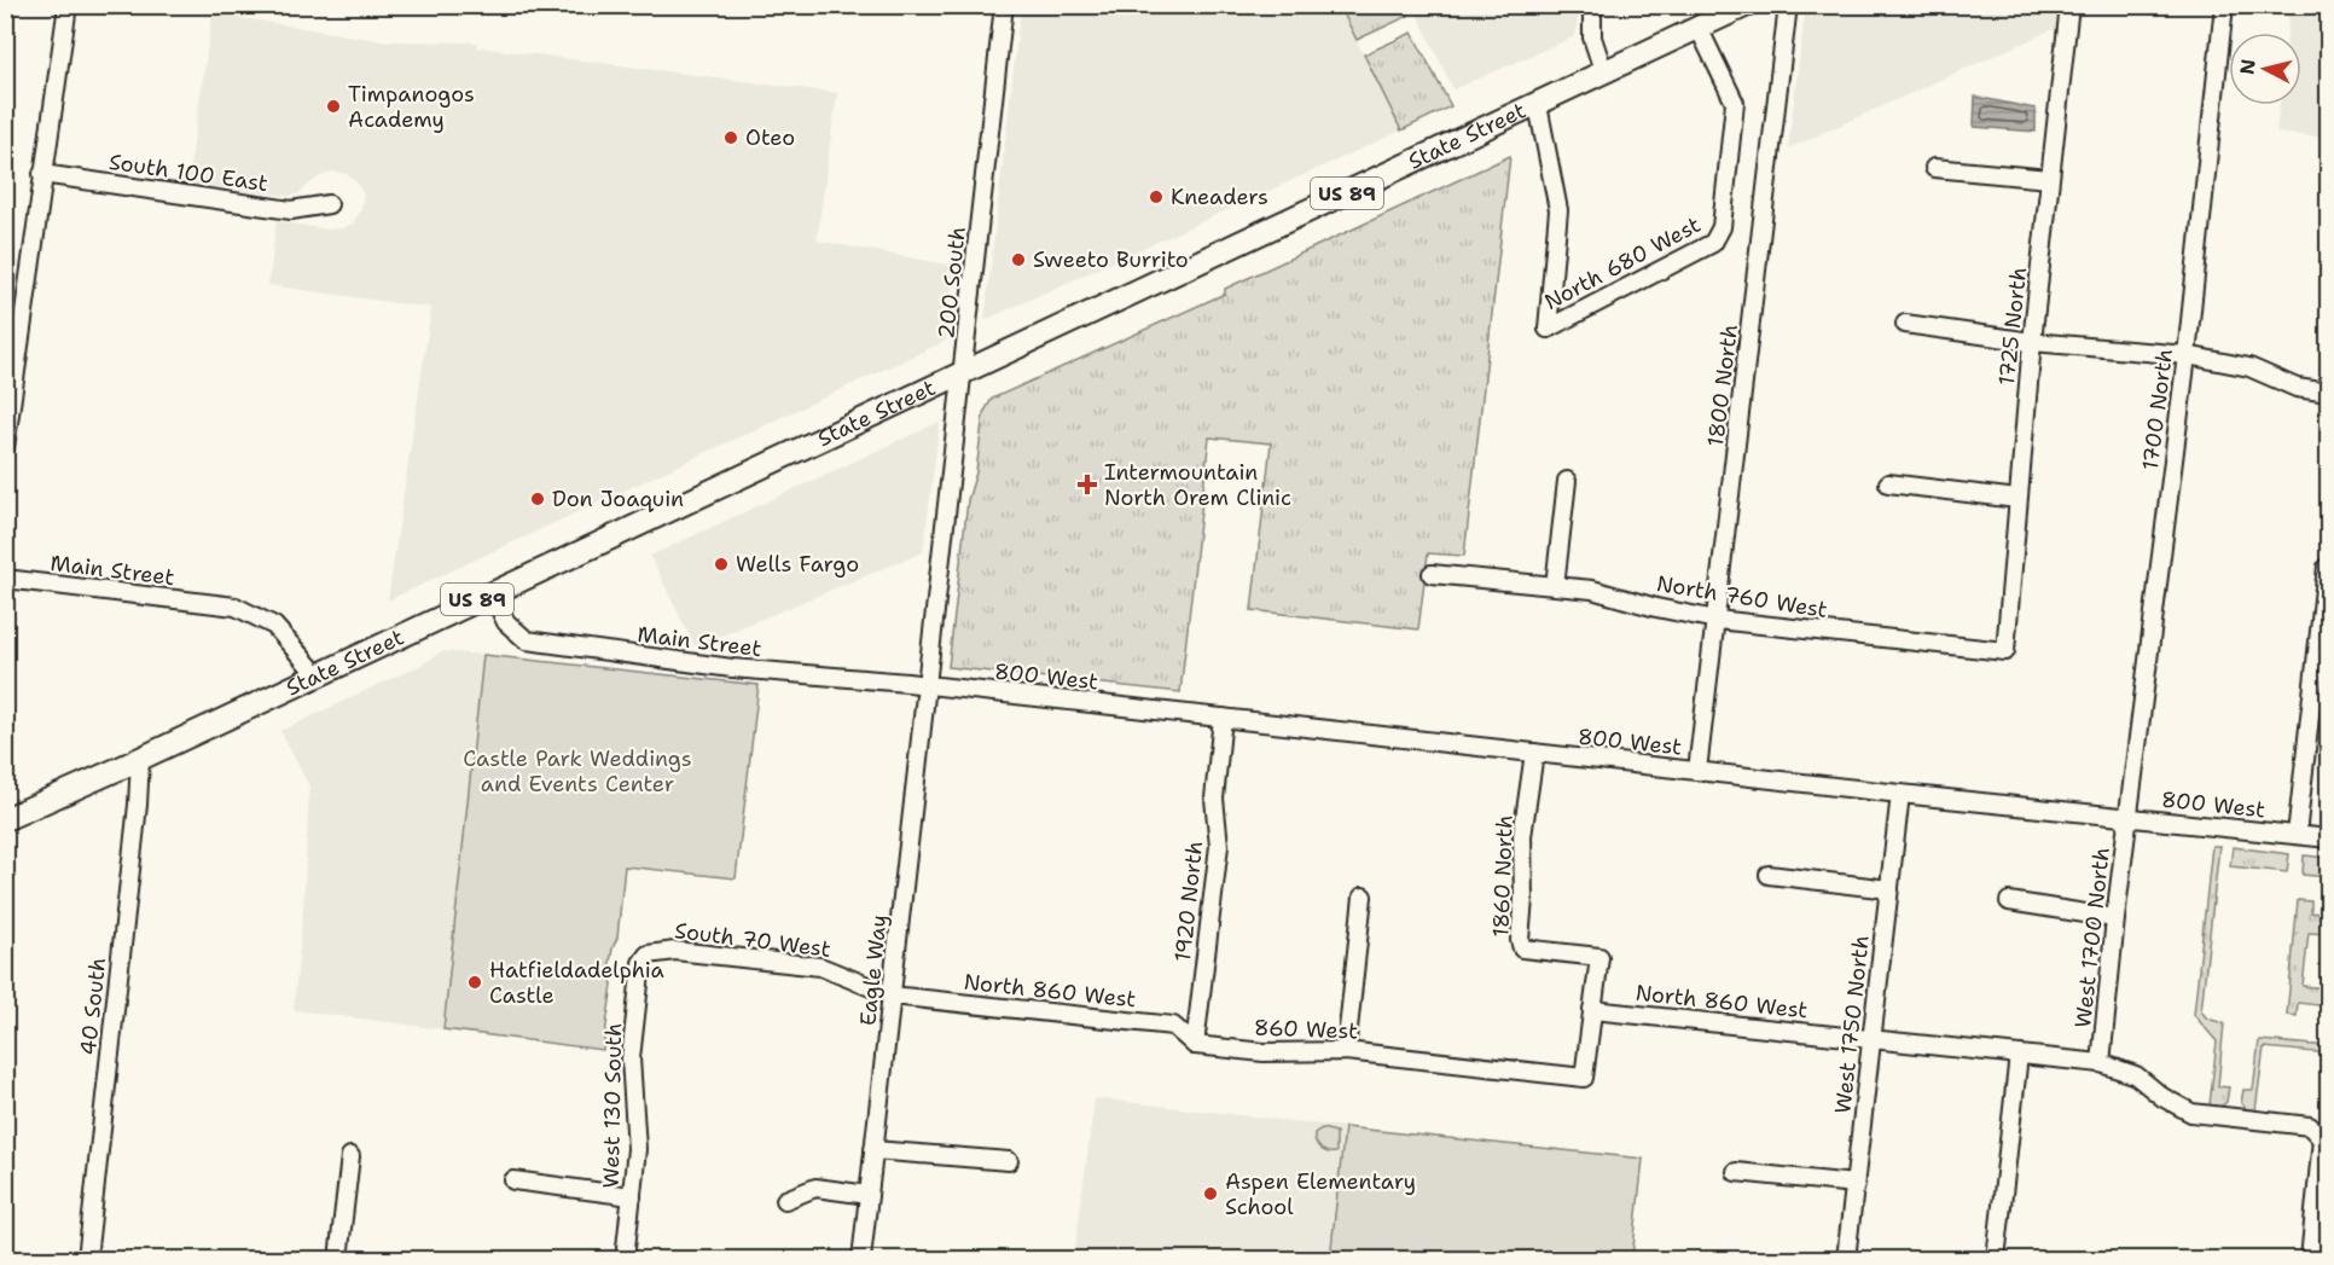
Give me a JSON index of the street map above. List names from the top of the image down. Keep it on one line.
{"streets":{"main road":["State Street","US 89"],"street":["South 100 East","North 680 West","200 South","1725 North","1800 North","1700 North","Main Street","North 760 West","800 West","1860 North","1920 North","West 1700 North","South 70 West","Eagle Way","North 860 West","40 South","West 1750 North","860 West","West 130 South"]},"crossings":[["State Street","North 680 West"],["State Street","200 South"],["State Street","Main Street"],["State Street","40 South"],["200 South","Eagle Way"],["1725 North","North 760 West"],["1800 North","North 760 West"],["1800 North","800 West"],["1700 North","800 West"],["1700 North","West 1700 North"],["Main Street","800 West"],["Main Street","Eagle Way"],["800 West","1860 North"],["800 West","1920 North"],["800 West","West 1700 North"],["800 West","Eagle Way"],["800 West","West 1750 North"],["1860 North","North 860 West"],["1860 North","860 West"],["1920 North","North 860 West"],["1920 North","860 West"],["West 1700 North","North 860 West"],["South 70 West","Eagle Way"],["South 70 West","North 860 West"],["South 70 West","West 130 South"],["Eagle Way","North 860 West"],["North 860 West","West 1750 North"],["North 860 West","860 West"]],"parks":["Castle Park Weddings and Events Center"],"places":{"other":["Timpanogos Academy","Oteo","Kneaders","Sweeto Burrito","Don Joaquin","Wells Fargo","Hatfieldadelphia Castle","Aspen Elementary School"],"health":["Intermountain North Orem Clinic"]},"north":"left"}
